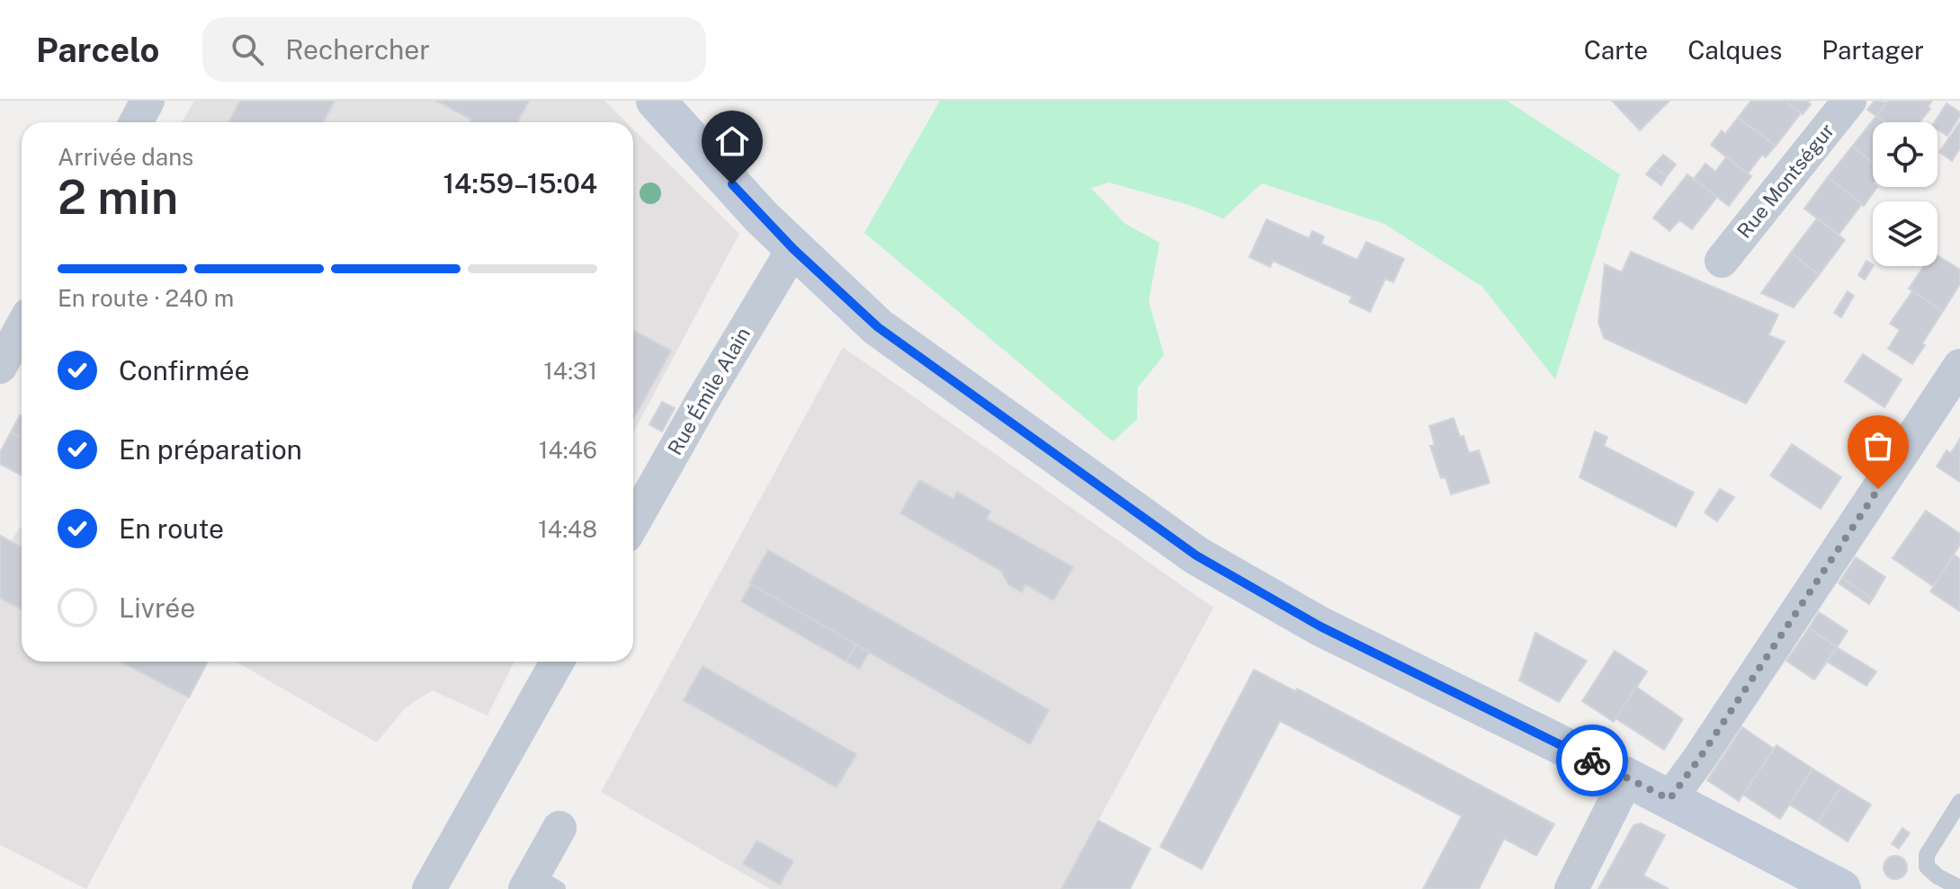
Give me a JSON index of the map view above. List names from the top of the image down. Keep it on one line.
{"streets":{"street":["Rue Montségur","Rue Émile Alain"]},"page":{"header":"Parcelo","search":"Rechercher","nav":["Carte","Calques","Partager"],"heading":["2 min","Arrivée dans","14:59–15:04"],"bar":"En route · 240 m","list":[["Confirmée","14:31"],["En préparation","14:46"],["En route","14:48"],"Livrée"]}}
